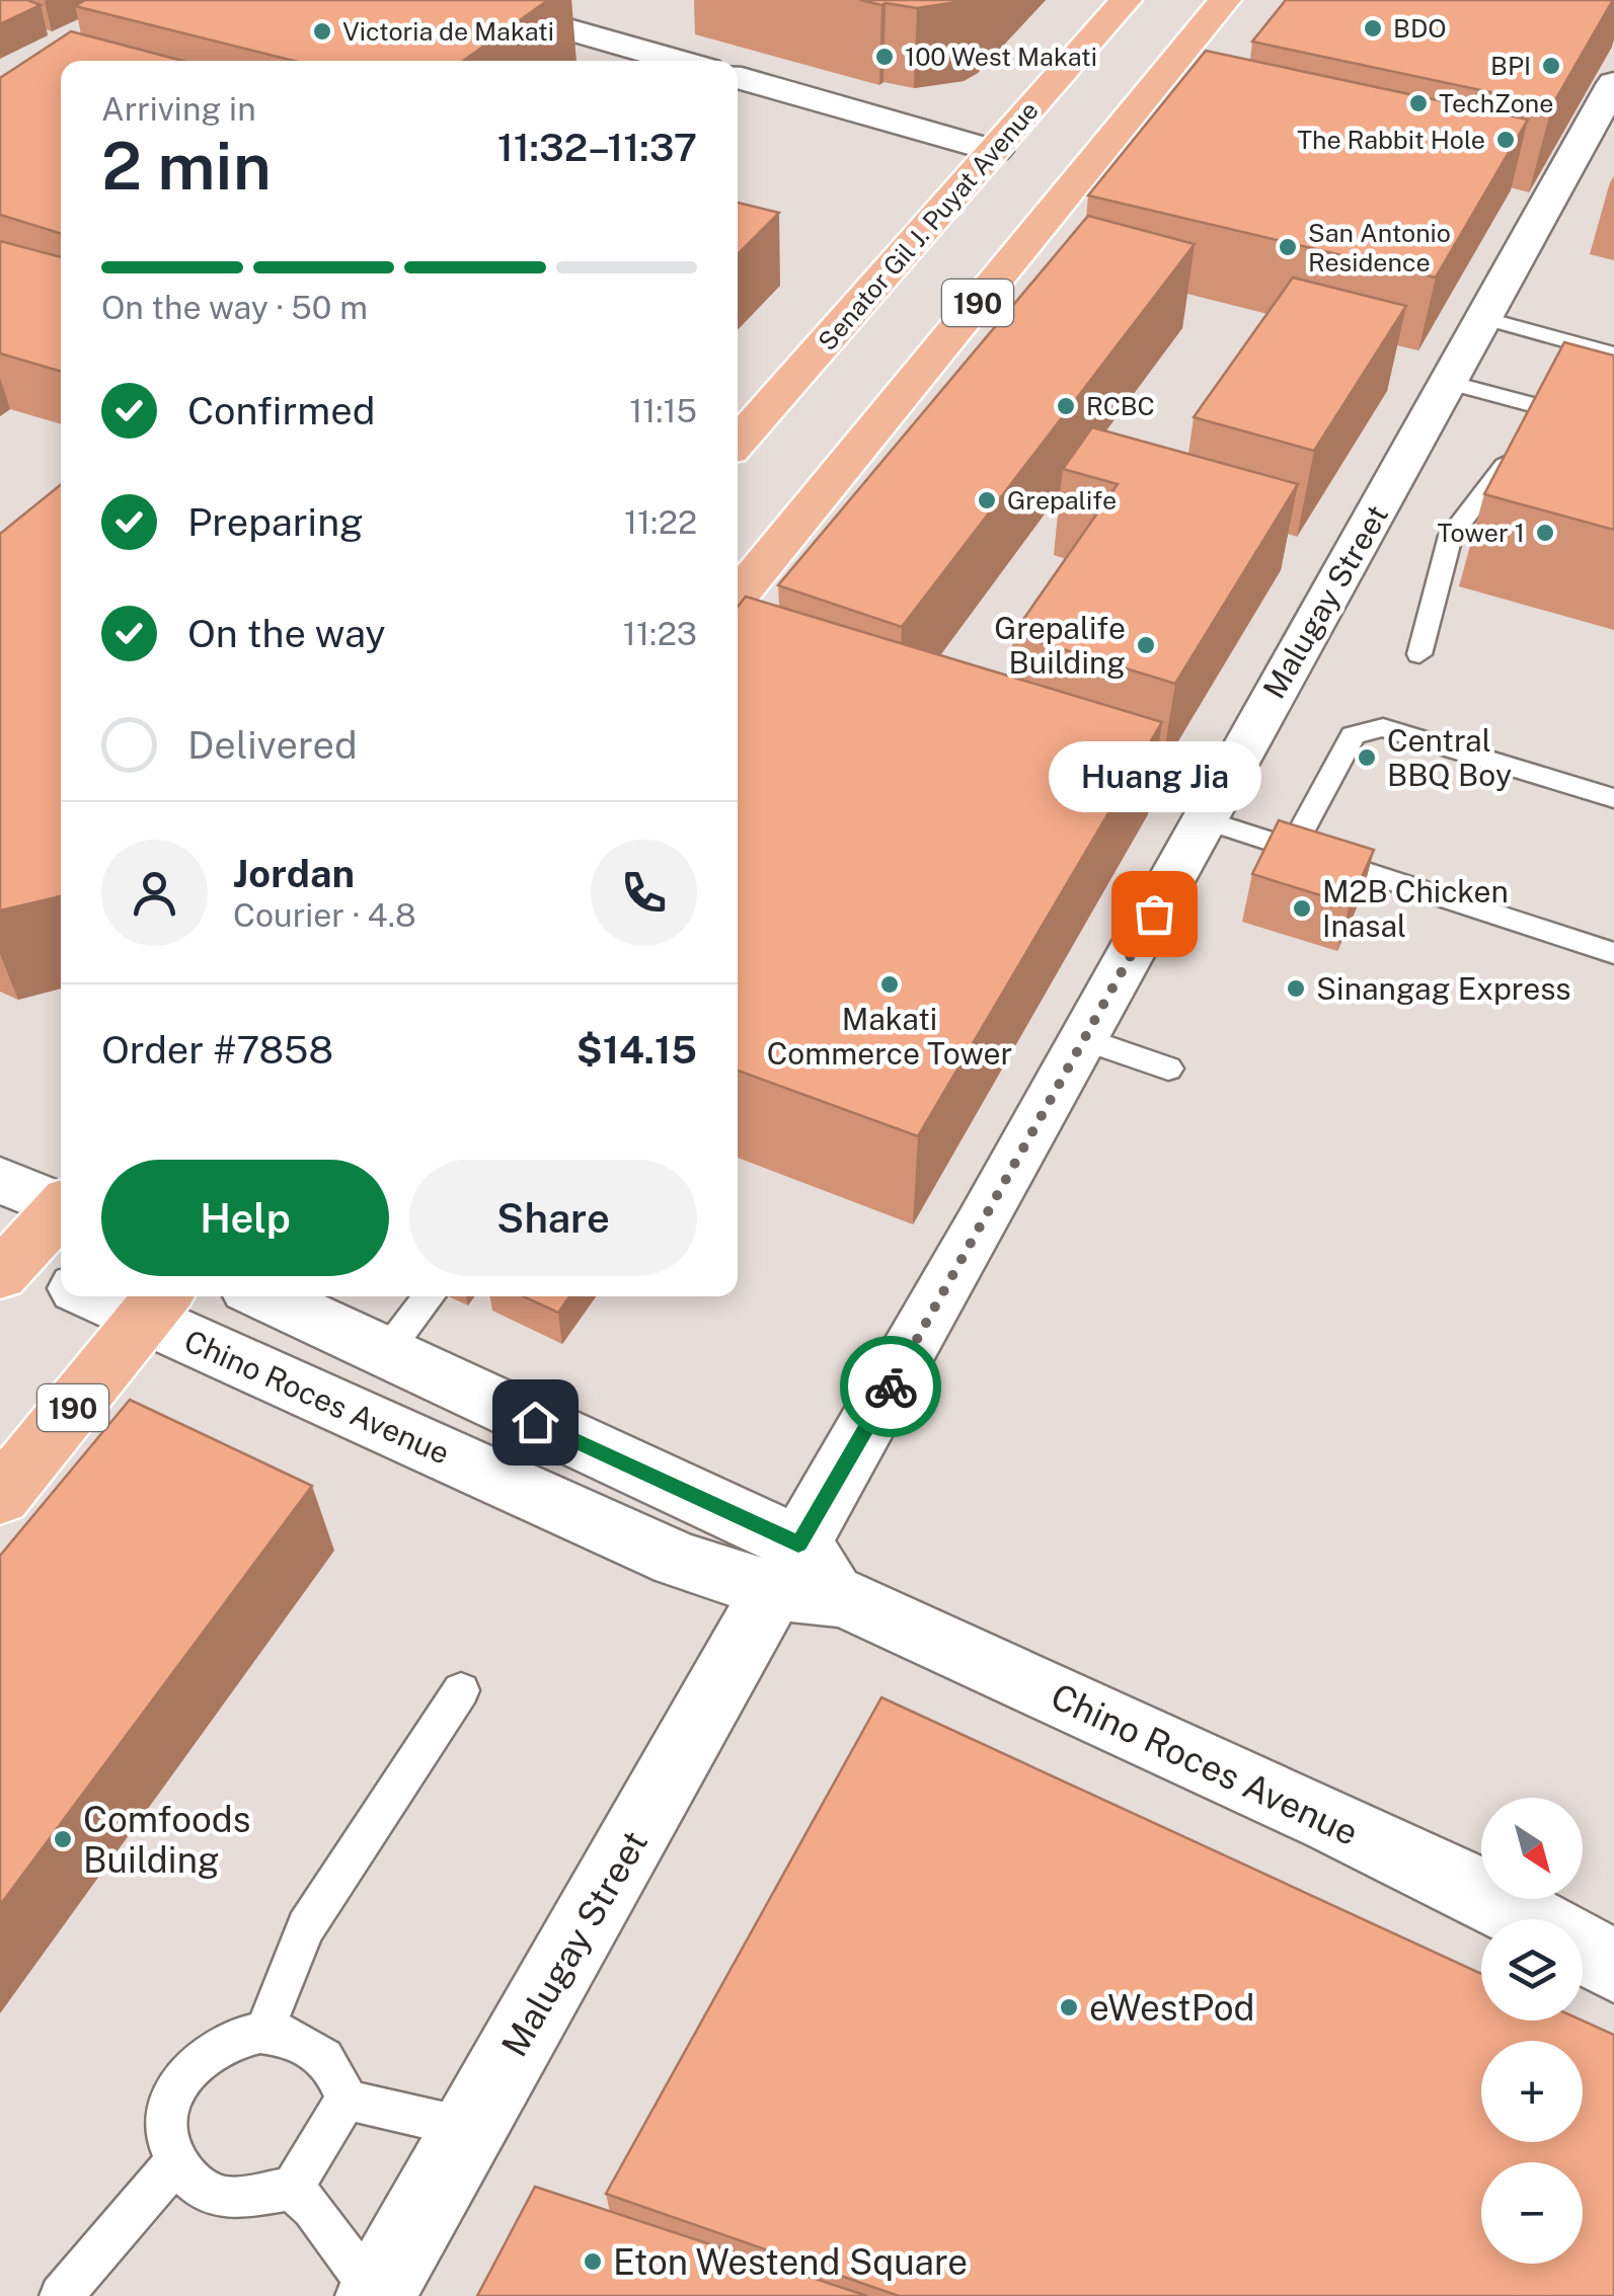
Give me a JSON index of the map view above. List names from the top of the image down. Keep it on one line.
{"streets":{"main road":["Senator Gil J. Puyat Avenue","190"],"street":["Malugay Street","Chino Roces Avenue"]},"crossings":[["190","Chino Roces Avenue"],["Malugay Street","Chino Roces Avenue"]],"places":["BDO","Victoria de Makati","100 West Makati","BPI","TechZone","The Rabbit Hole","San Antonio Residence","RCBC","Grepalife","Tower 1","Grepalife Building","Central BBQ Boy","M2B Chicken Inasal","Huang Jia","Makati Commerce Tower","Sinangag Express","Comfoods Building","eWestPod","Eton Westend Square"],"north":"bottom right","page":{"heading":["2 min","Arriving in","11:32–11:37"],"panel":["Jordan","Courier · 4.8","Order #7858","$14.15"],"bar":"On the way · 50 m","list":[["Confirmed","11:15"],["Preparing","11:22"],["On the way","11:23"],"Delivered"],"bubble":"Huang Jia","buttons":["Help","Share"],"map_buttons":["+","−"]}}
